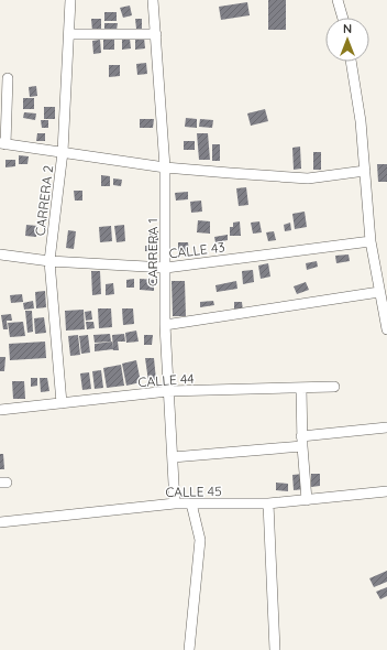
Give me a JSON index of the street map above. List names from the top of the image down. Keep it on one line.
{"streets":{"street":["CARRERA 2","CALLE 43","CARRERA 1","CALLE 44","CALLE 45"]},"crossings":[["CARRERA 2","CALLE 43"],["CARRERA 2","CALLE 44"],["CALLE 43","CARRERA 1"],["CARRERA 1","CALLE 44"],["CARRERA 1","CALLE 45"]],"north":"top"}
